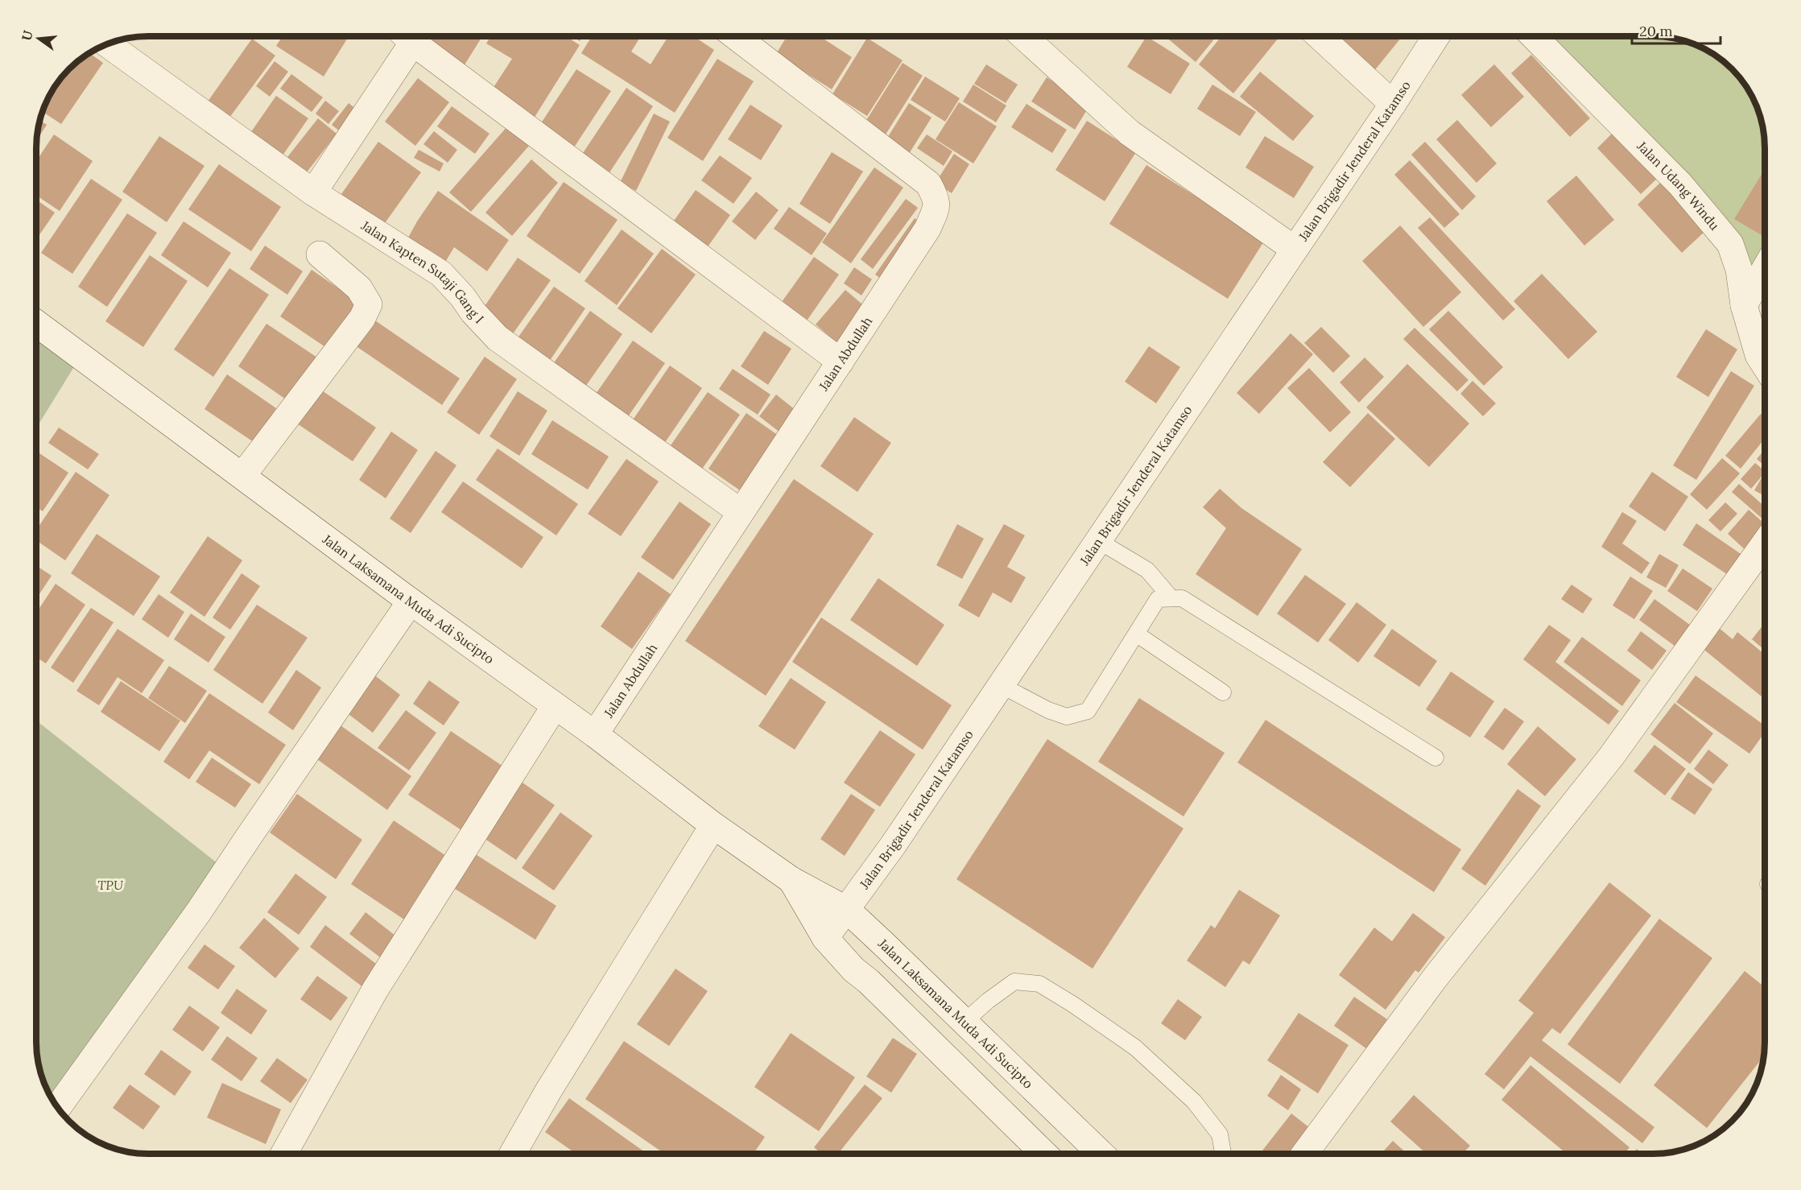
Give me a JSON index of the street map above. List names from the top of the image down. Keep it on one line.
{"streets":{"street":["Jalan Brigadir Jenderal Katamso","Jalan Udang Windu","Jalan Kapten Sutaji Gang I","Jalan Abdullah","Jalan Laksamana Muda Adi Sucipto"]},"crossings":[["Jalan Brigadir Jenderal Katamso","Jalan Laksamana Muda Adi Sucipto"],["Jalan Kapten Sutaji Gang I","Jalan Abdullah"],["Jalan Abdullah","Jalan Laksamana Muda Adi Sucipto"]],"parks":["TPU"],"scale_bar":"20 m","north":"left"}
